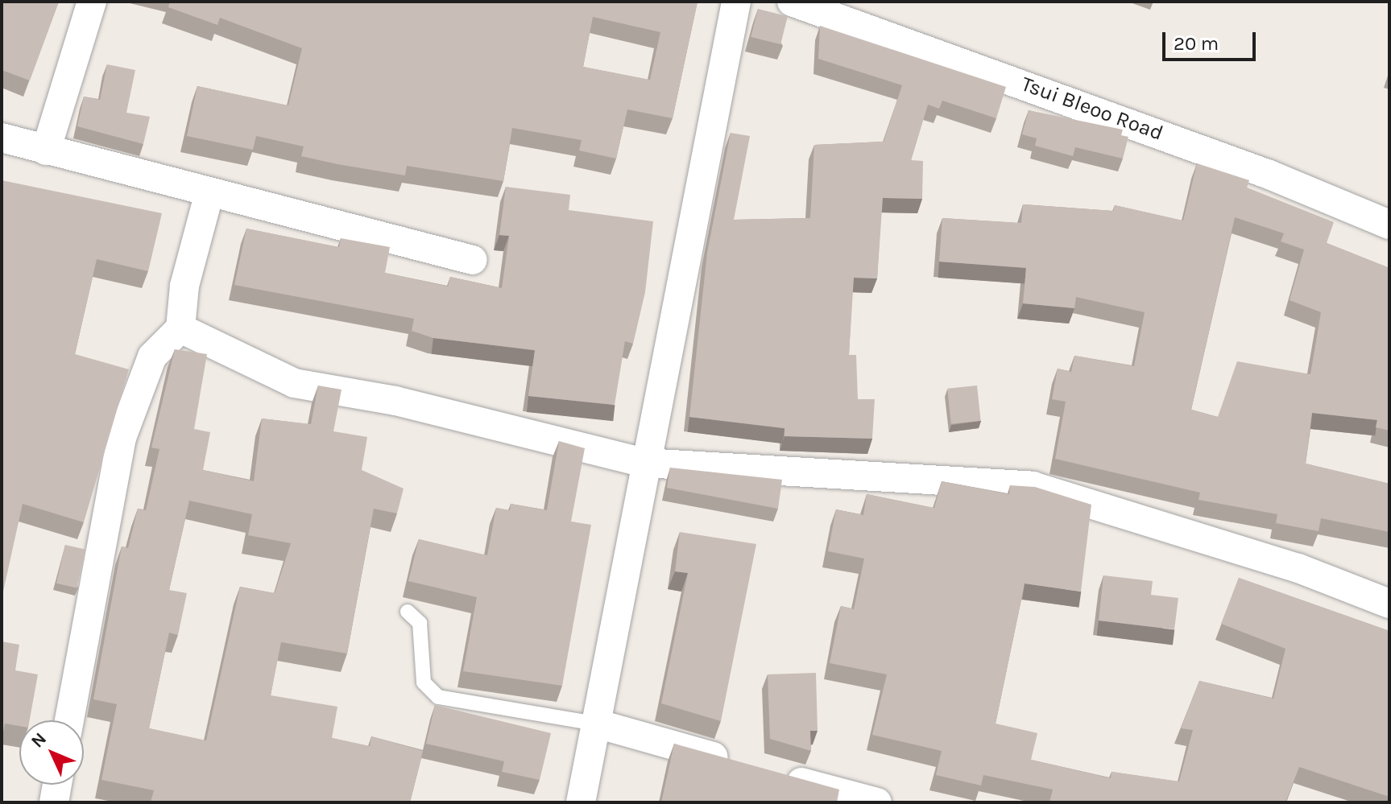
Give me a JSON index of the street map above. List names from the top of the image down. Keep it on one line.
{"streets":{"street":["Tsui Bleoo Road"]},"scale_bar":"20 m","north":"top left"}
